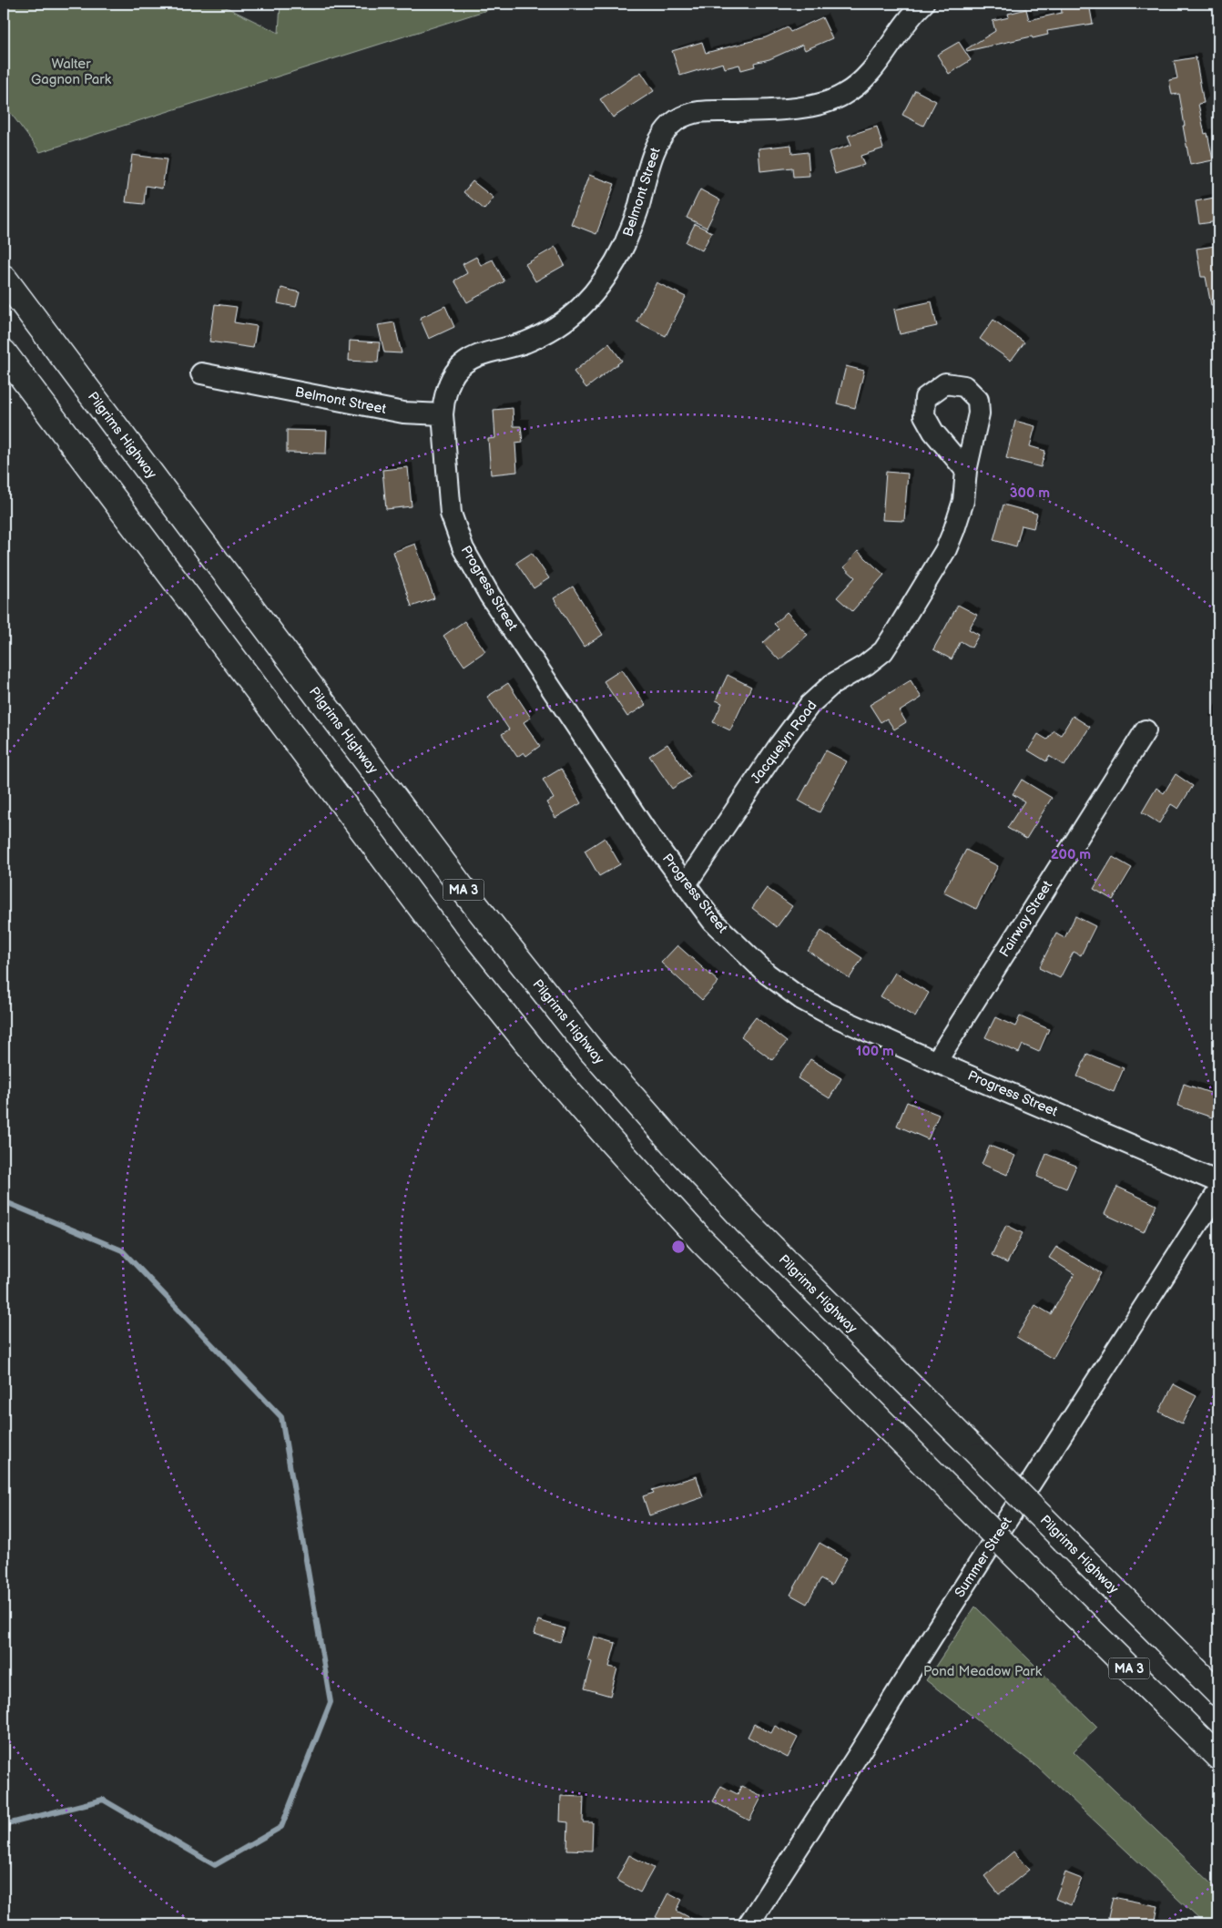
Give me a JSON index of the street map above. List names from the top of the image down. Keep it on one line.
{"streets":{"highway":["Pilgrims Highway","MA 3"],"street":["Belmont Street","Progress Street","Jacquelyn Road","Fairway Street","Summer Street"]},"crossings":[["Belmont Street","Progress Street"],["Progress Street","Jacquelyn Road"],["Progress Street","Fairway Street"]],"parks":["Walter Gagnon Park","Pond Meadow Park"],"rings":["300 m","200 m","100 m"]}
